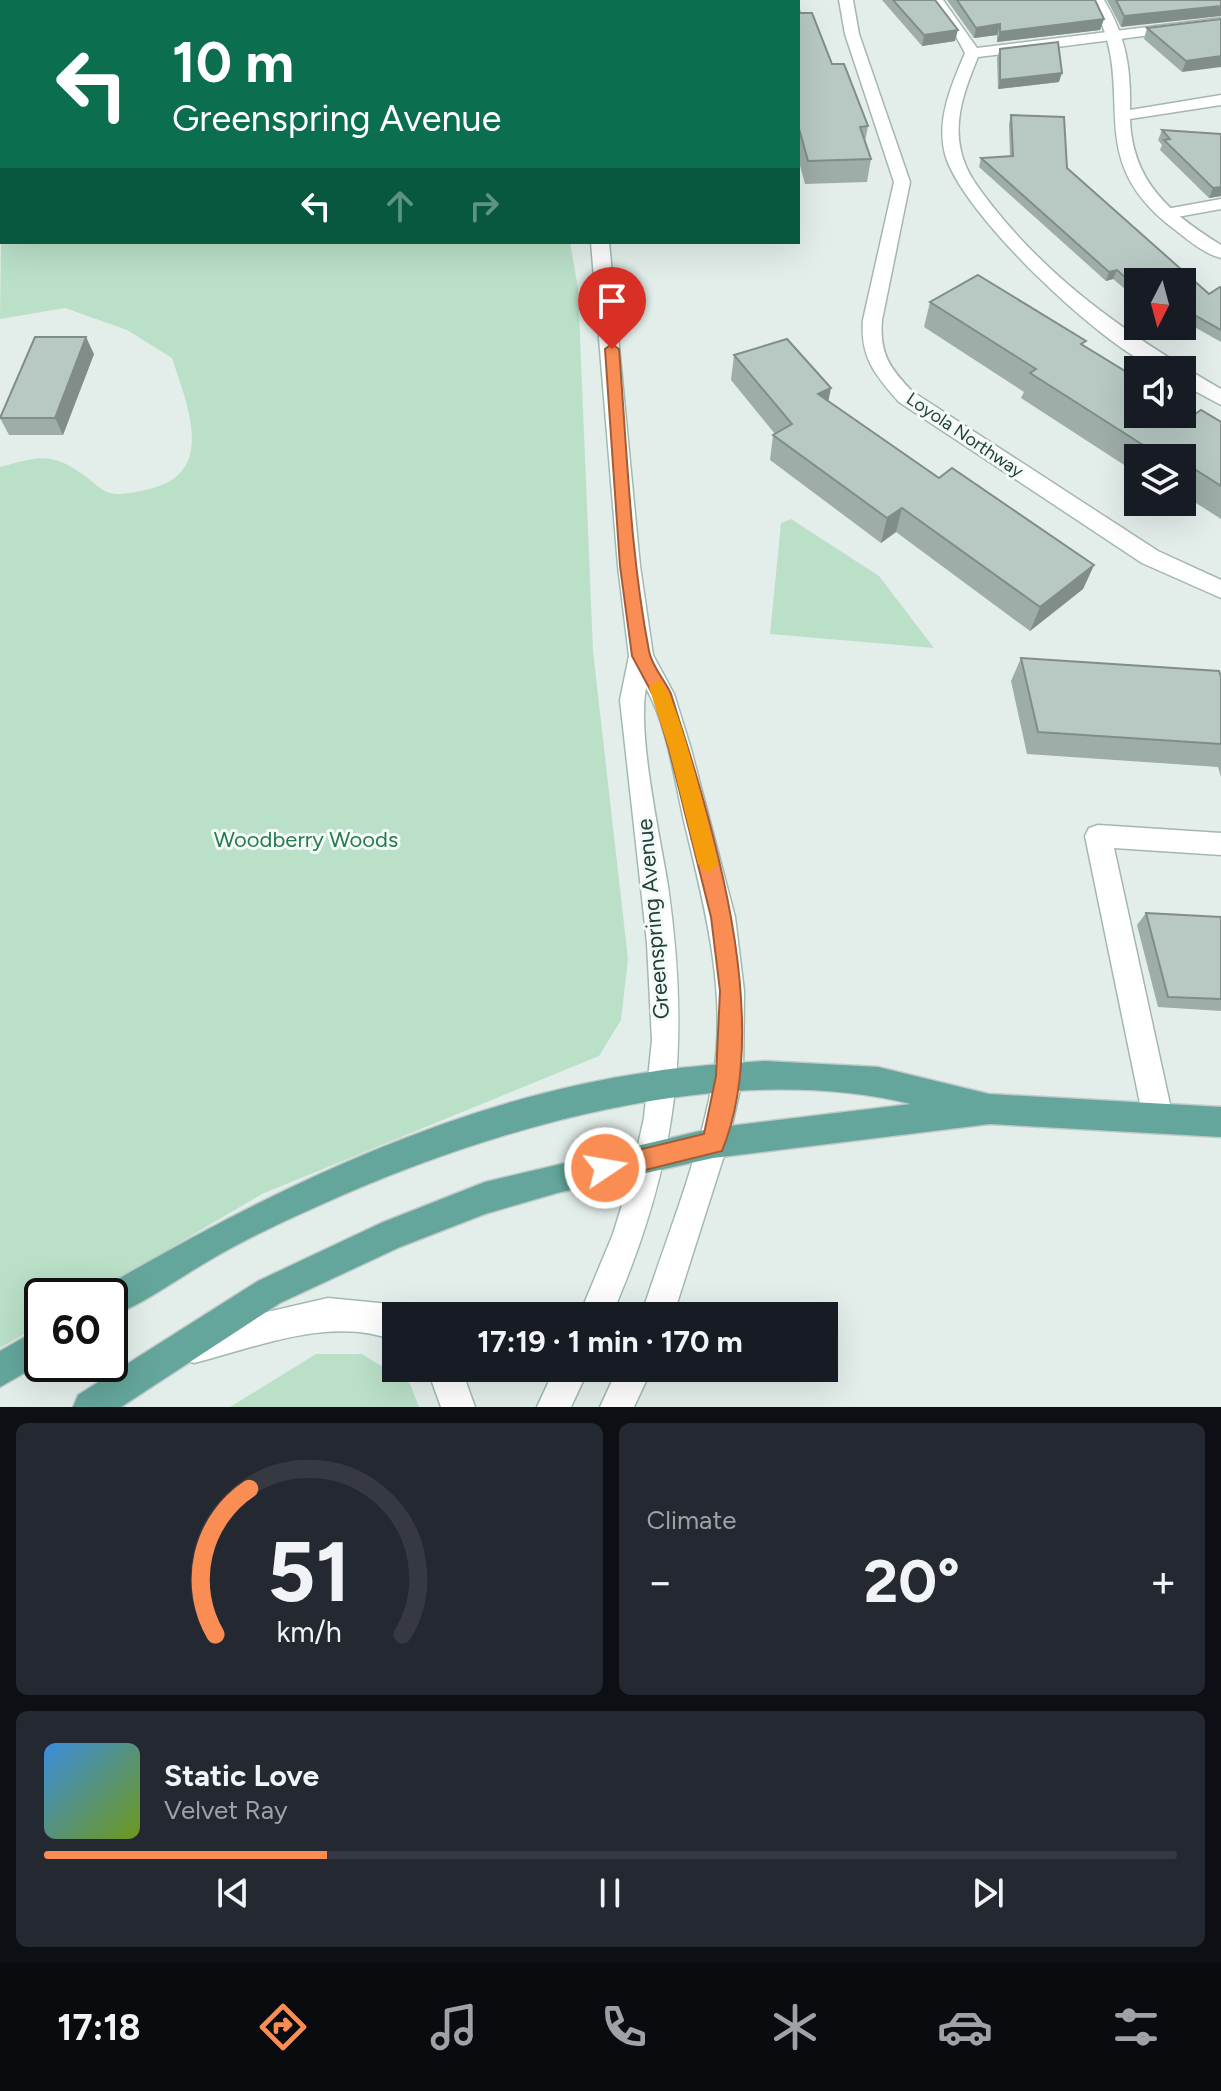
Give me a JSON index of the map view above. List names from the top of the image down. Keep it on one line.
{"streets":{"street":["Loyola Northway","Greenspring Avenue"]},"parks":["Woodberry Woods"],"north":"bottom","page":{"turn":["10 m","Greenspring Avenue"],"limit":"60","trip":"17:19 · 1 min · 170 m","tile":"Climate","heat":["−","20°","+"],"song":["Static Love","Velvet Ray"],"tabs":"17:18","gauge":["51","km/h"]}}
